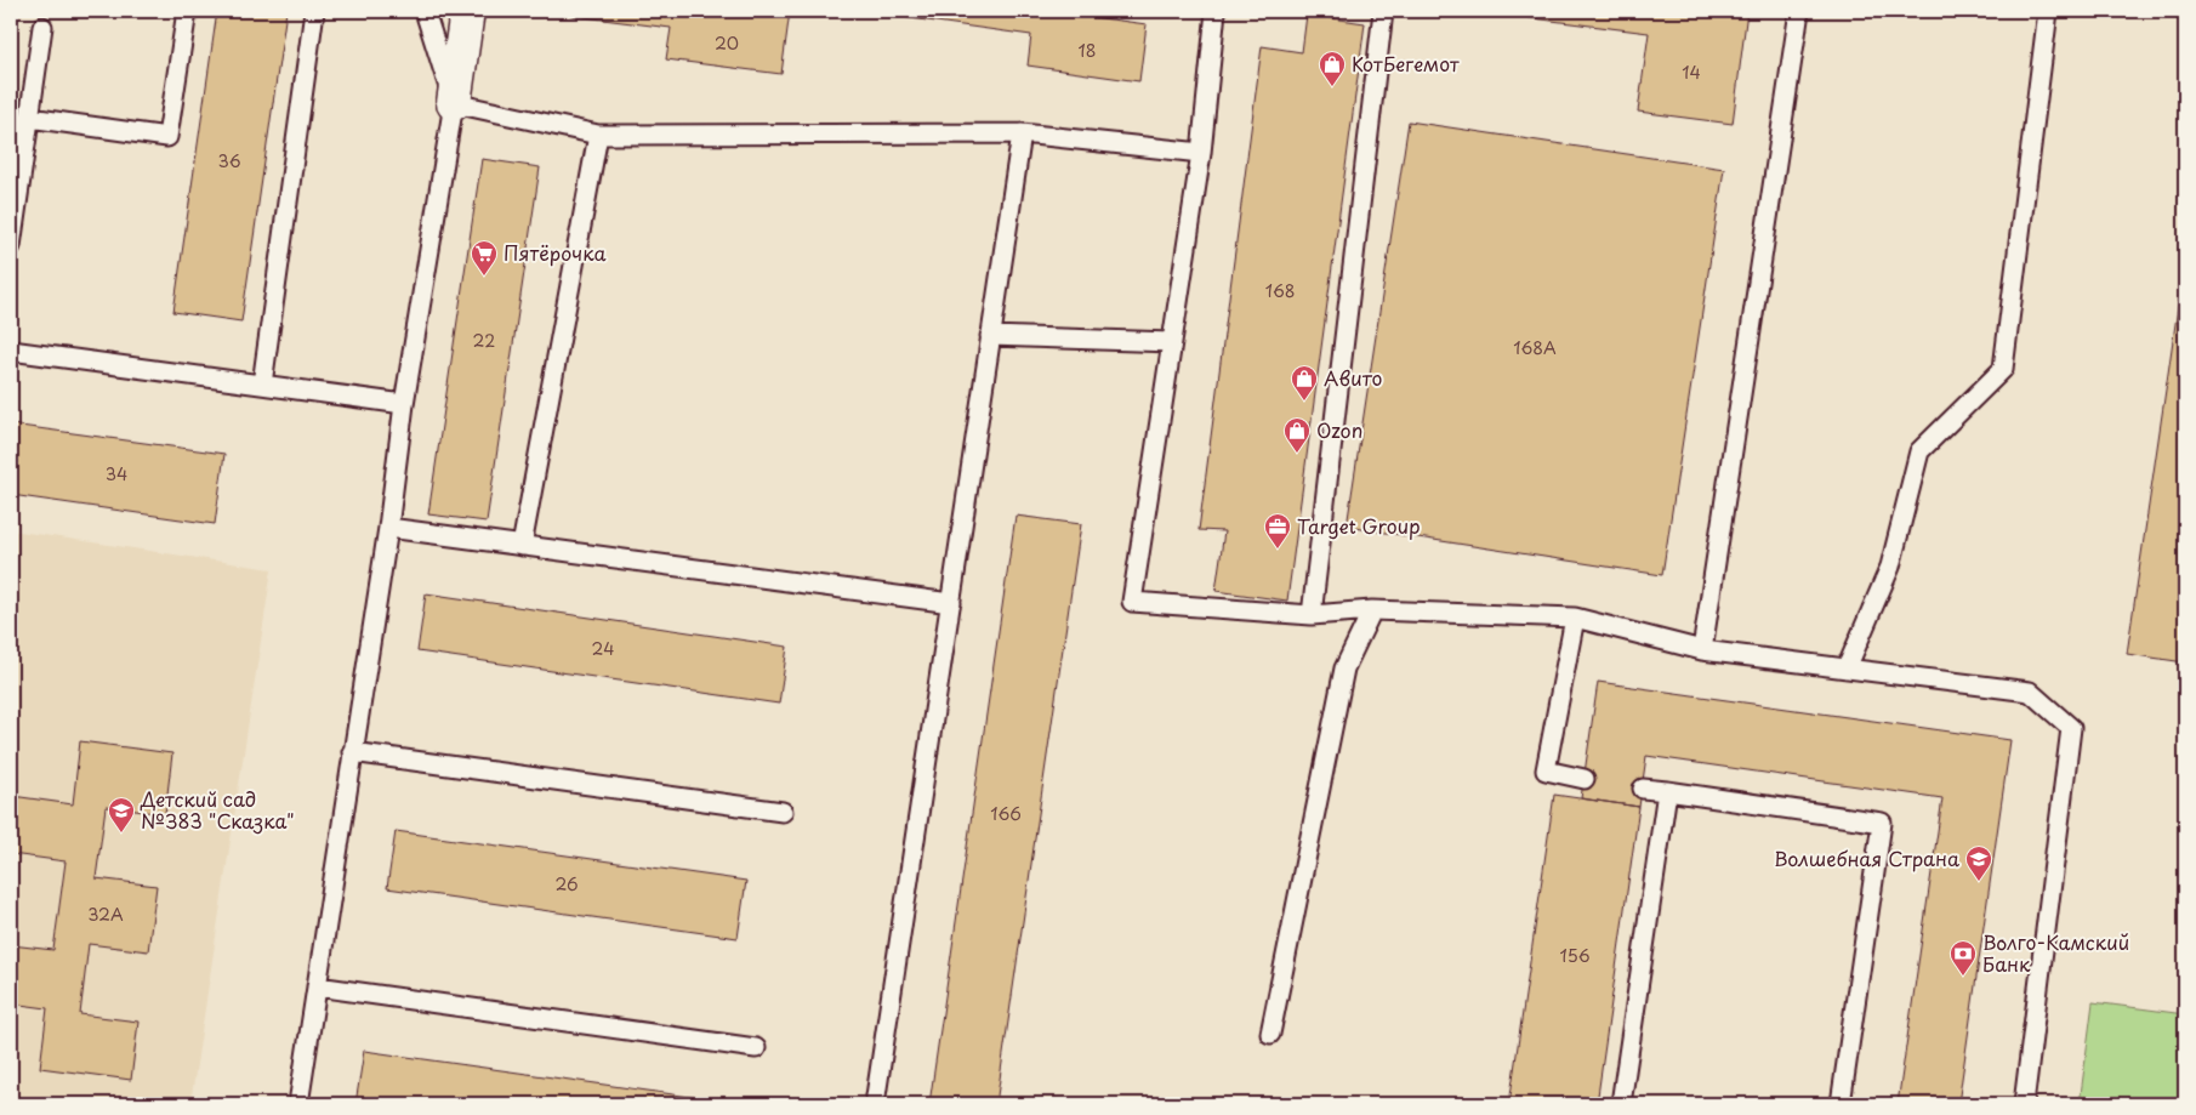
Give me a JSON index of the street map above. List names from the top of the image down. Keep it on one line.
{"places":{"shop":["КотБегемот","Авито","Ozon"],"supermarket":["Пятёрочка"],"office":["Target Group"],"school or university":["Детский сад №383 \"Сказка\"","Волшебная Страна"],"bank":["Волго-Камский Банк"]},"house_numbers":["20","18","14","36","168","22","168А","34","24","166","26","32А","156"]}
